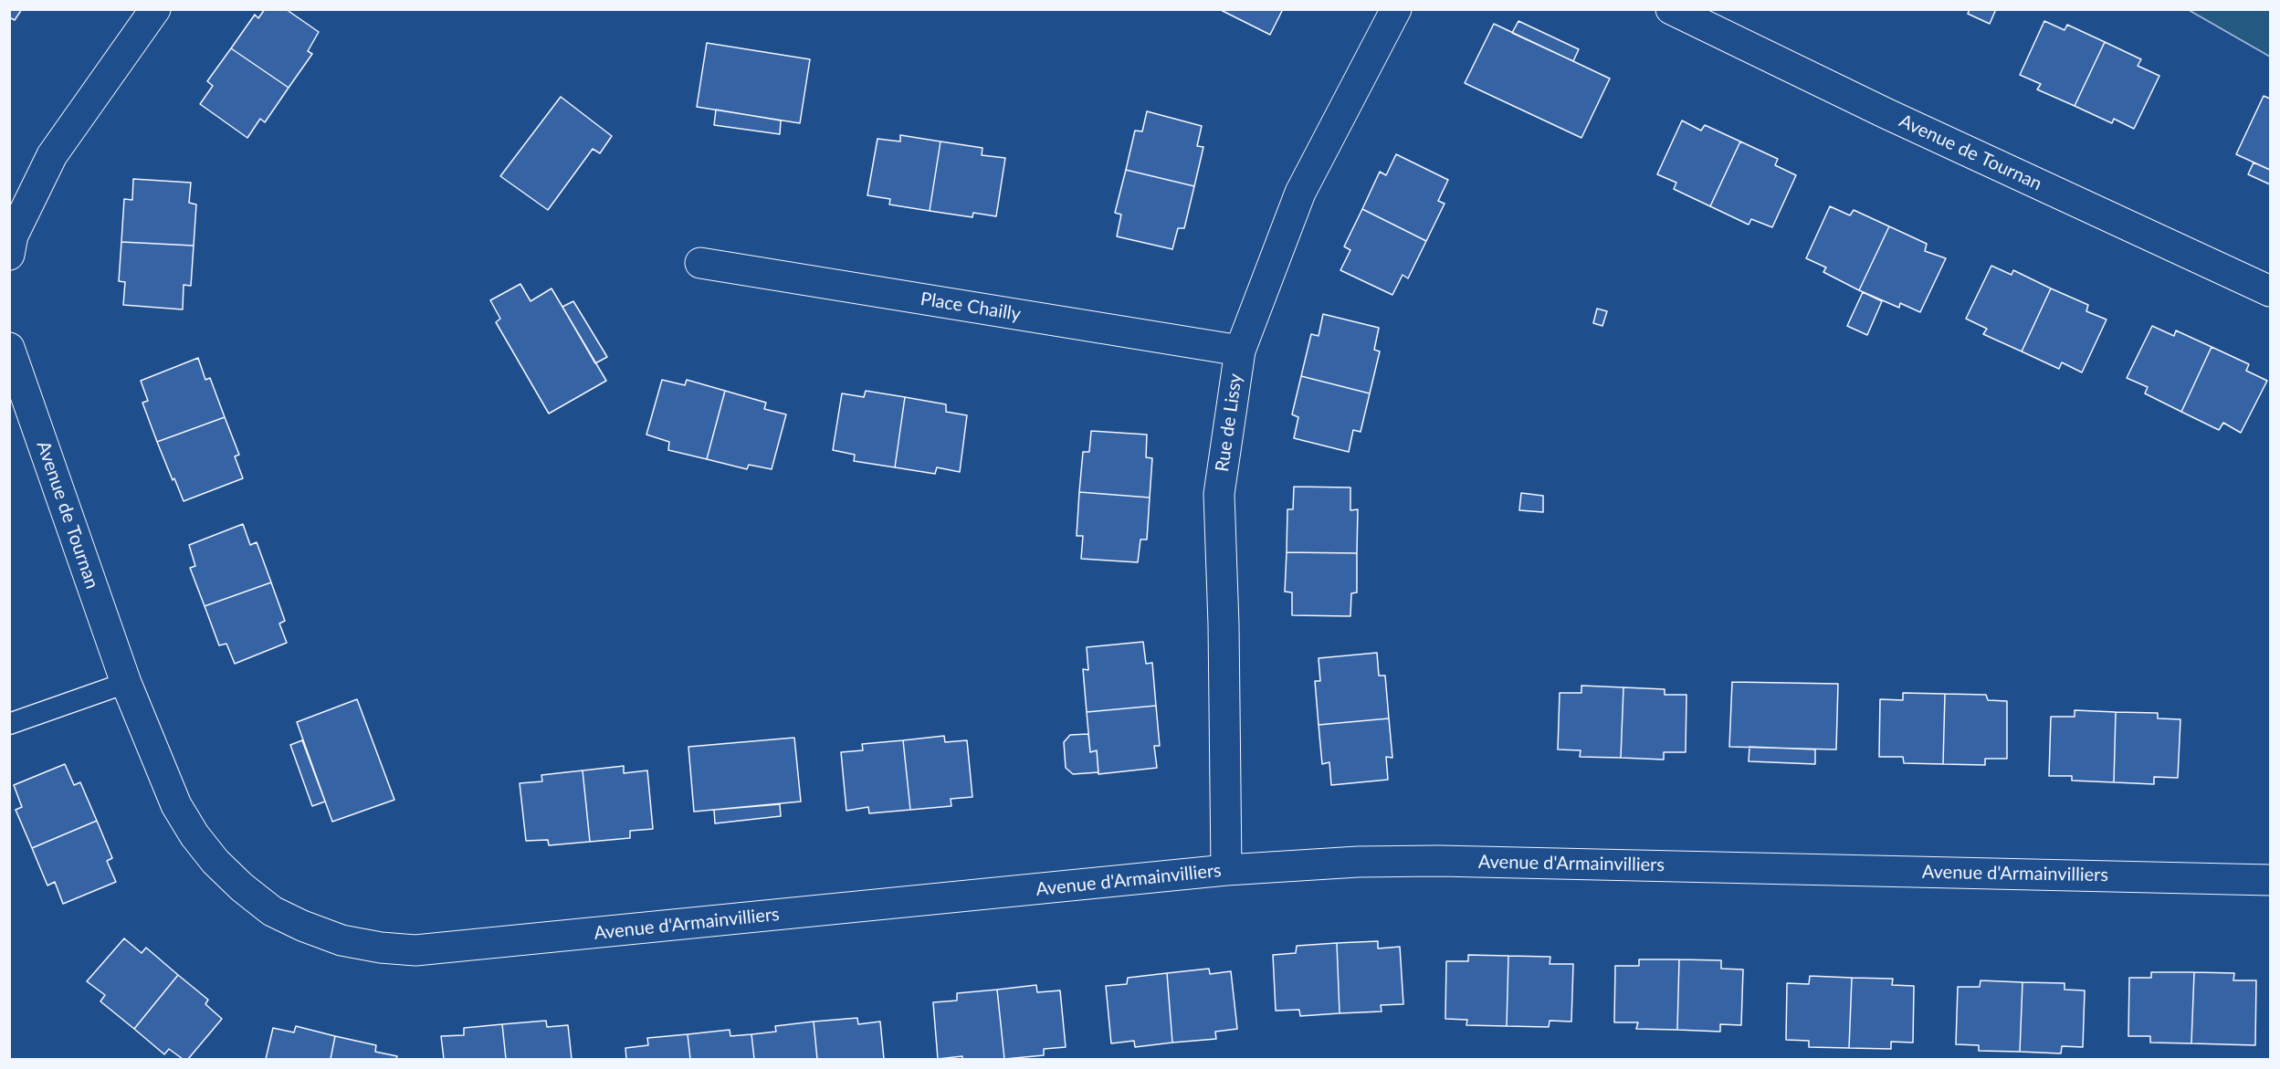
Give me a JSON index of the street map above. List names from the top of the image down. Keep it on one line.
{"streets":{"street":["Avenue de Tournan","Place Chailly","Rue de Lissy","Avenue d'Armainvilliers"]},"crossings":[["Avenue de Tournan","Avenue d'Armainvilliers"],["Place Chailly","Rue de Lissy"],["Rue de Lissy","Avenue d'Armainvilliers"]]}
